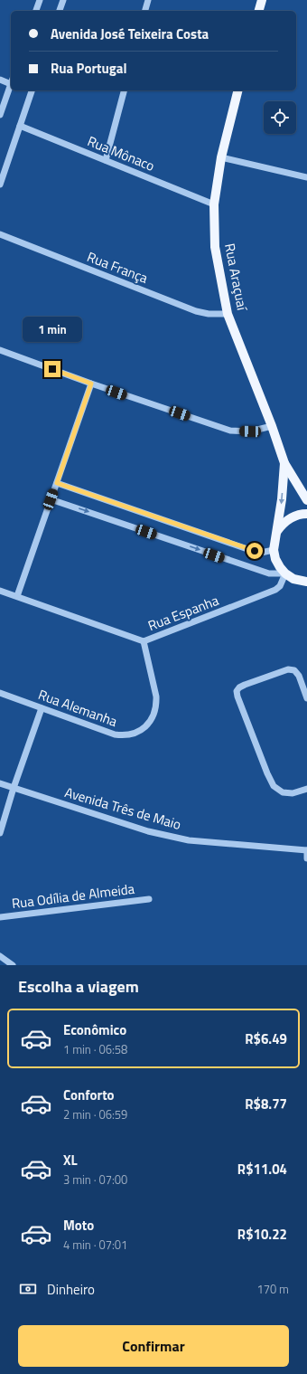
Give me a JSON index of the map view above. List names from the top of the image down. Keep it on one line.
{"streets":{"main road":["Rua Araçuaí"],"street":["Rua Mônaco","Rua França","Rua Espanha","Rua Alemanha","Avenida Três de Maio","Rua Odília de Almeida"]},"crossings":[["Rua Mônaco","Rua Araçuaí"],["Rua França","Rua Araçuaí"],["Rua Araçuaí","Rua Espanha"],["Rua Espanha","Rua Alemanha"]],"page":{"banner":["Avenida José Teixeira Costa","Rua Portugal"],"bubble":"1 min","heading":"Escolha a viagem","list":[{"name":"Econômico","note":"1 min · 06:58","value":"R$6.49"},{"name":"Conforto","note":"2 min · 06:59","value":"R$8.77"},{"name":"XL","note":"3 min · 07:00","value":"R$11.04"},{"name":"Moto","note":"4 min · 07:01","value":"R$10.22"}],"pay":["Dinheiro","170 m"],"buttons":"Confirmar"}}
